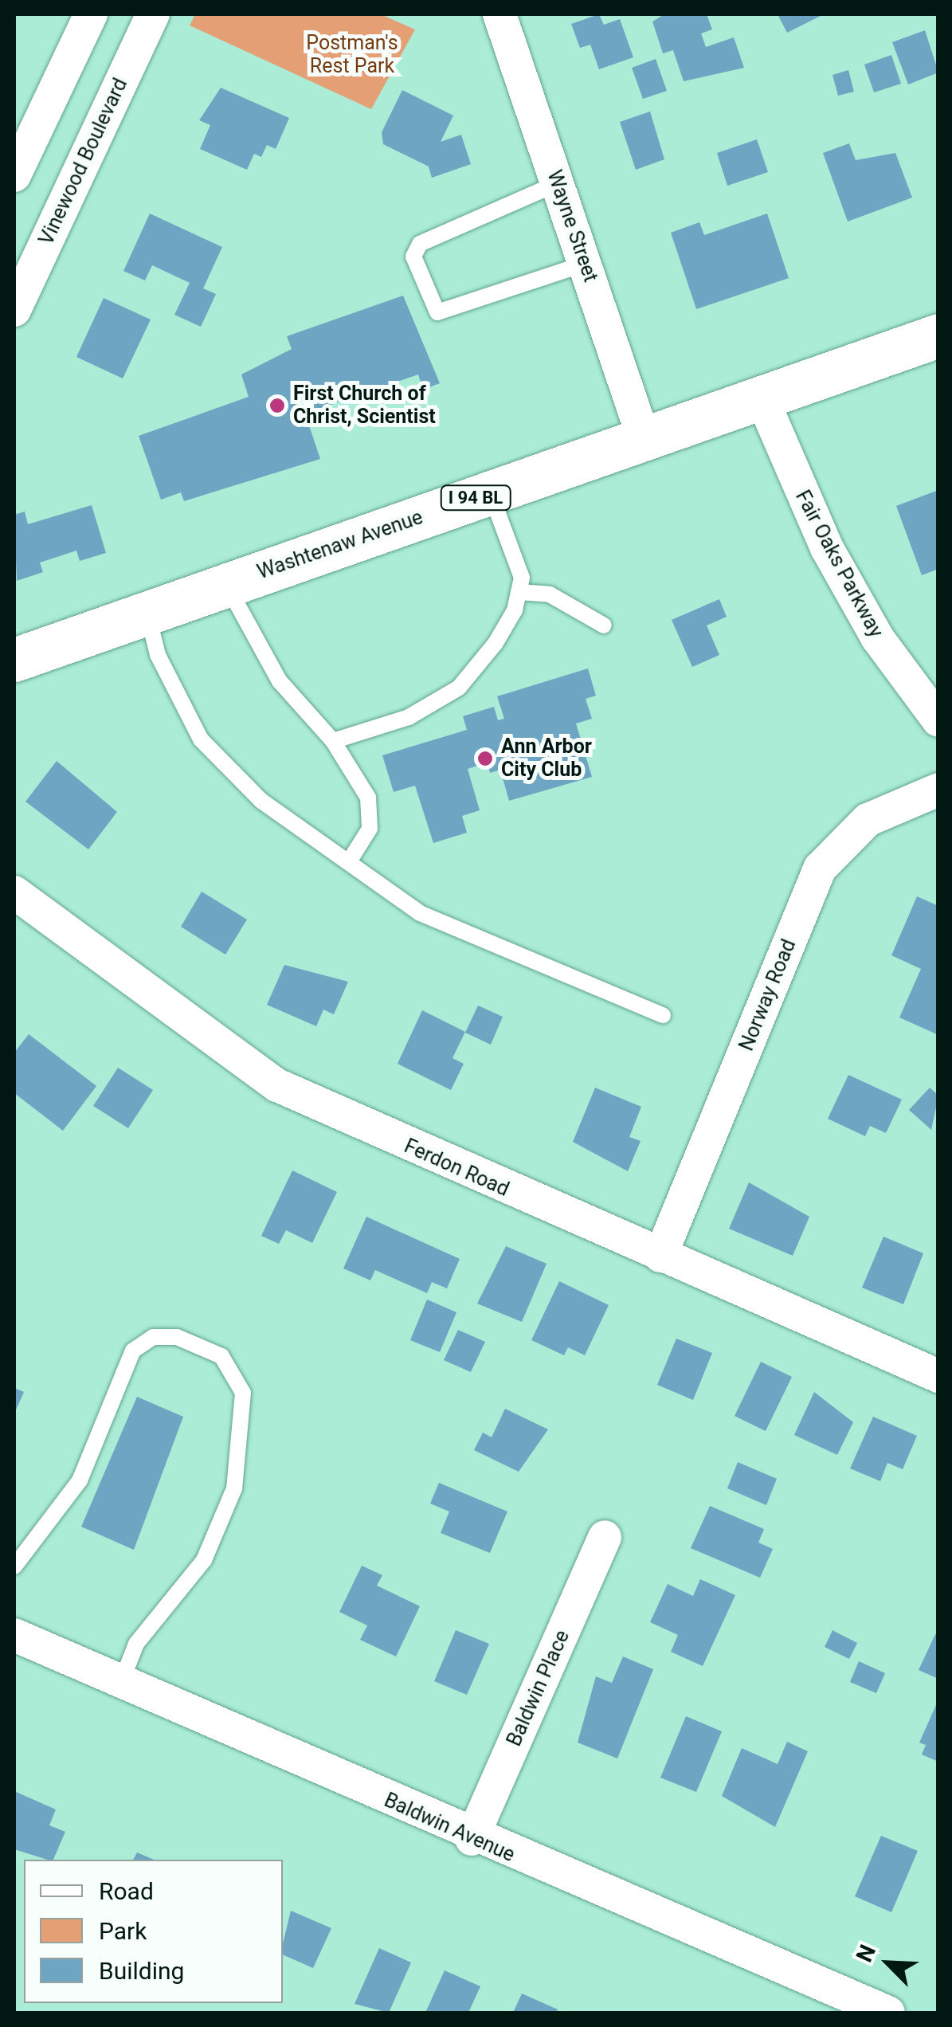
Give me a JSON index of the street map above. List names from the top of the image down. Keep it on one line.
{"streets":{"main road":["I 94 BL","Washtenaw Avenue"],"street":["Vinewood Boulevard","Wayne Street","Fair Oaks Parkway","Norway Road","Ferdon Road","Baldwin Place","Baldwin Avenue"]},"crossings":[["Wayne Street","Washtenaw Avenue"],["Washtenaw Avenue","Fair Oaks Parkway"],["Norway Road","Ferdon Road"],["Baldwin Place","Baldwin Avenue"]],"parks":["Postman's Rest Park"],"places":["First Church of Christ, Scientist","Ann Arbor City Club"],"legend":["Road","Park","Building"],"north":"top left"}
